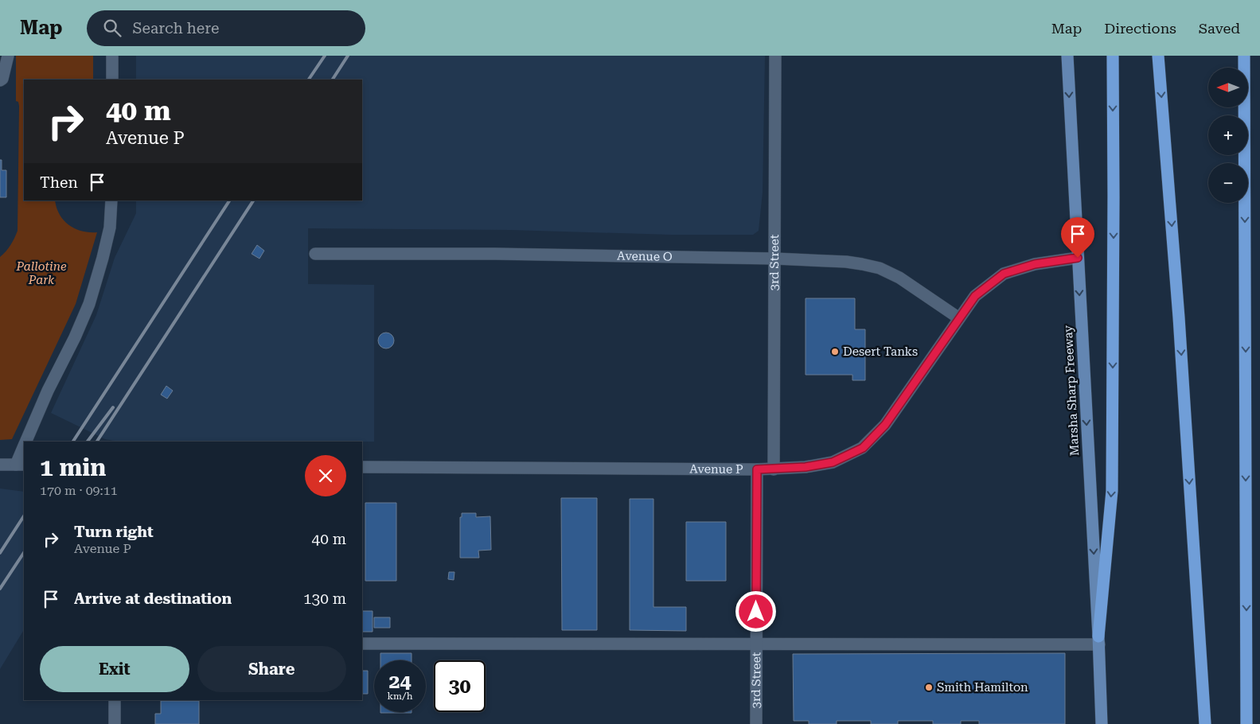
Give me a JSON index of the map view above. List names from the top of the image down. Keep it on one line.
{"streets":{"main road":["Marsha Sharp Freeway"],"street":["Avenue O","3rd Street","Avenue P"]},"crossings":[["Avenue O","3rd Street"],["Avenue O","Avenue P"],["3rd Street","Avenue P"],["Marsha Sharp Freeway","Avenue P"]],"one_way":["Marsha Sharp Freeway"],"parks":["Pallotine Park"],"places":["Desert Tanks","Smith Hamilton"],"north":"left","page":{"header":"Map","search":"Search here","nav":["Map","Directions","Saved"],"map_buttons":["+","−"],"turn":["40 m","Avenue P"],"then":"Then","heading":["1 min","170 m · 09:11"],"list":[{"name":"Turn right","note":"Avenue P","value":"40 m"},{"name":"Arrive at destination","value":"130 m"}],"buttons":["Exit","Share"],"speed":"24 km/h","limit":"30"}}
